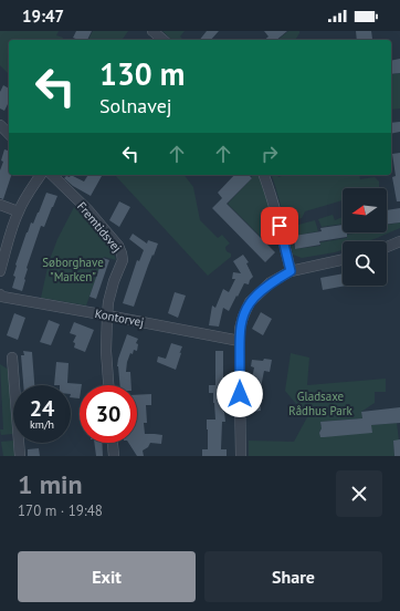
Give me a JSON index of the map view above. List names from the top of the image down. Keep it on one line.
{"streets":{"street":["Fremtidsvej","Kontorvej"]},"crossings":[["Fremtidsvej","Kontorvej"]],"parks":["Søborghave \"Marken\"","Gladsaxe Rådhus Park"],"north":"left","page":{"status":"19:47","turn":["130 m","Solnavej"],"speed":"24 km/h","limit":"30","heading":["1 min","170 m · 19:48"],"buttons":["Exit","Share"]}}
